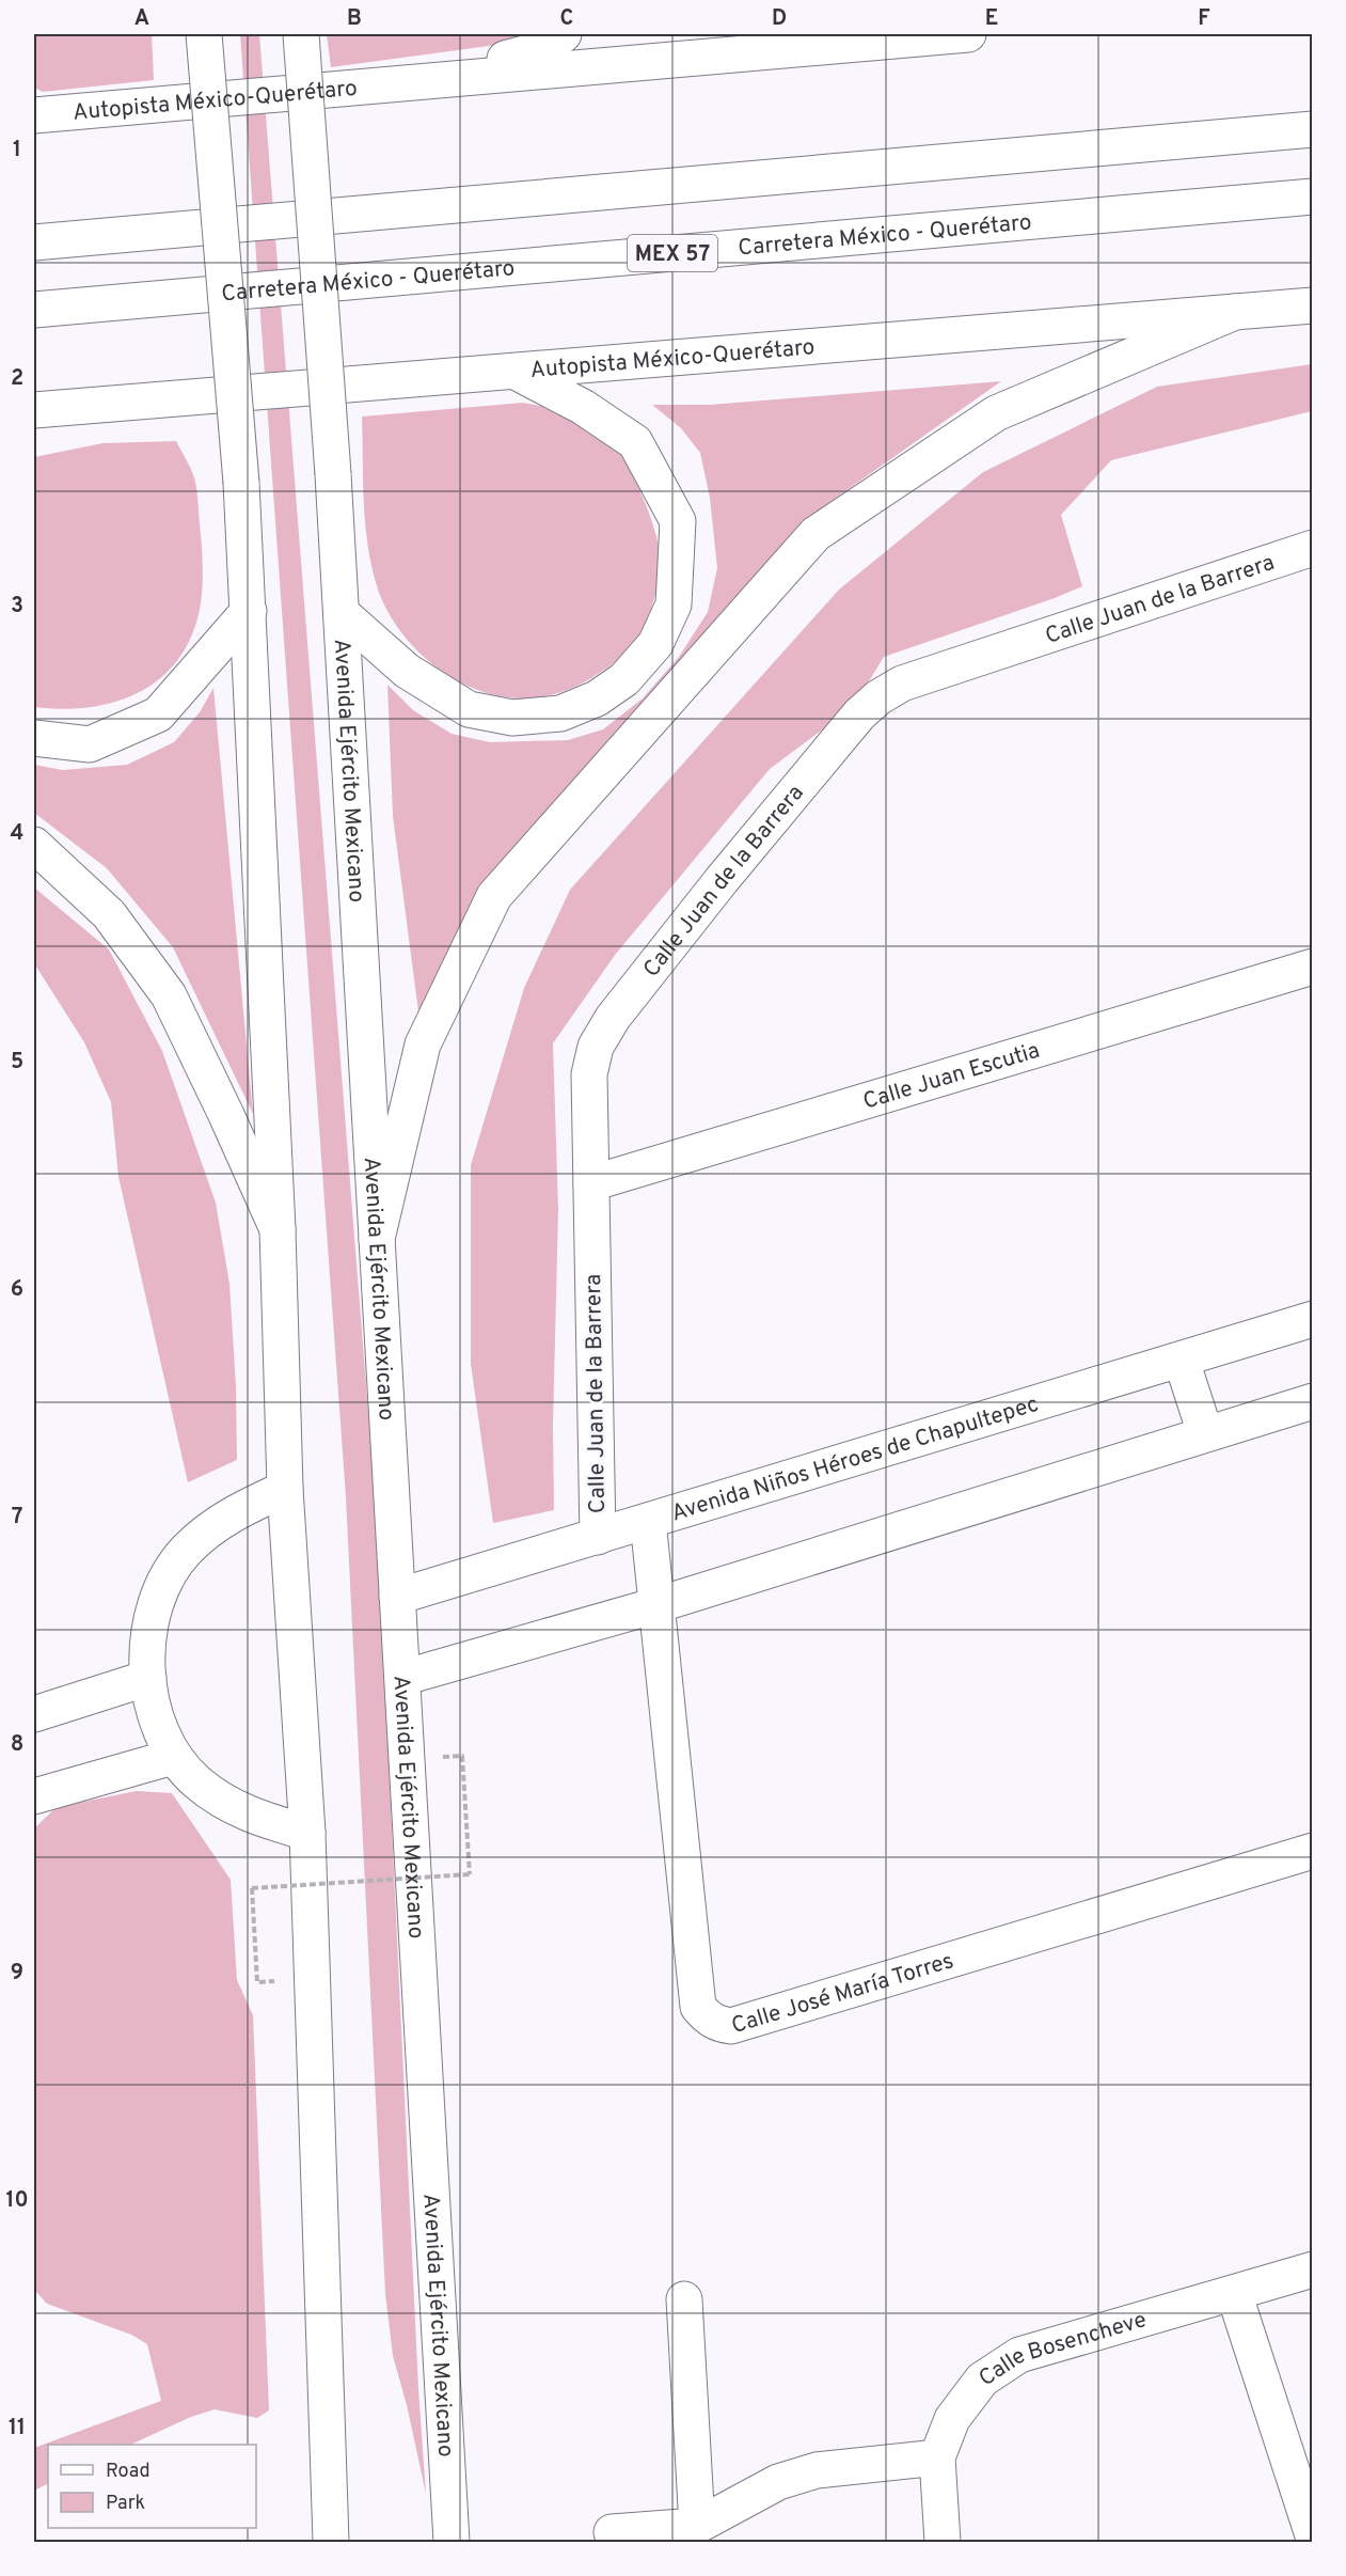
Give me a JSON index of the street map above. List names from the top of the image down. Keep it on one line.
{"streets":{"main road":["Autopista México-Querétaro","Carretera México - Querétaro","MEX 57","Calle Juan de la Barrera","Avenida Ejército Mexicano","Calle Juan Escutia","Avenida Niños Héroes de Chapultepec","Calle José María Torres","Calle Bosencheve"]},"crossings":[["Calle Juan de la Barrera","Calle Juan Escutia"],["Calle Juan de la Barrera","Avenida Niños Héroes de Chapultepec"],["Avenida Ejército Mexicano","Avenida Niños Héroes de Chapultepec"],["Avenida Niños Héroes de Chapultepec","Calle José María Torres"]],"legend":["Road","Park"],"grid":{"columns":["A","B","C","D","E","F"],"rows":["1","2","3","4","5","6","7","8","9","10","11"]}}
